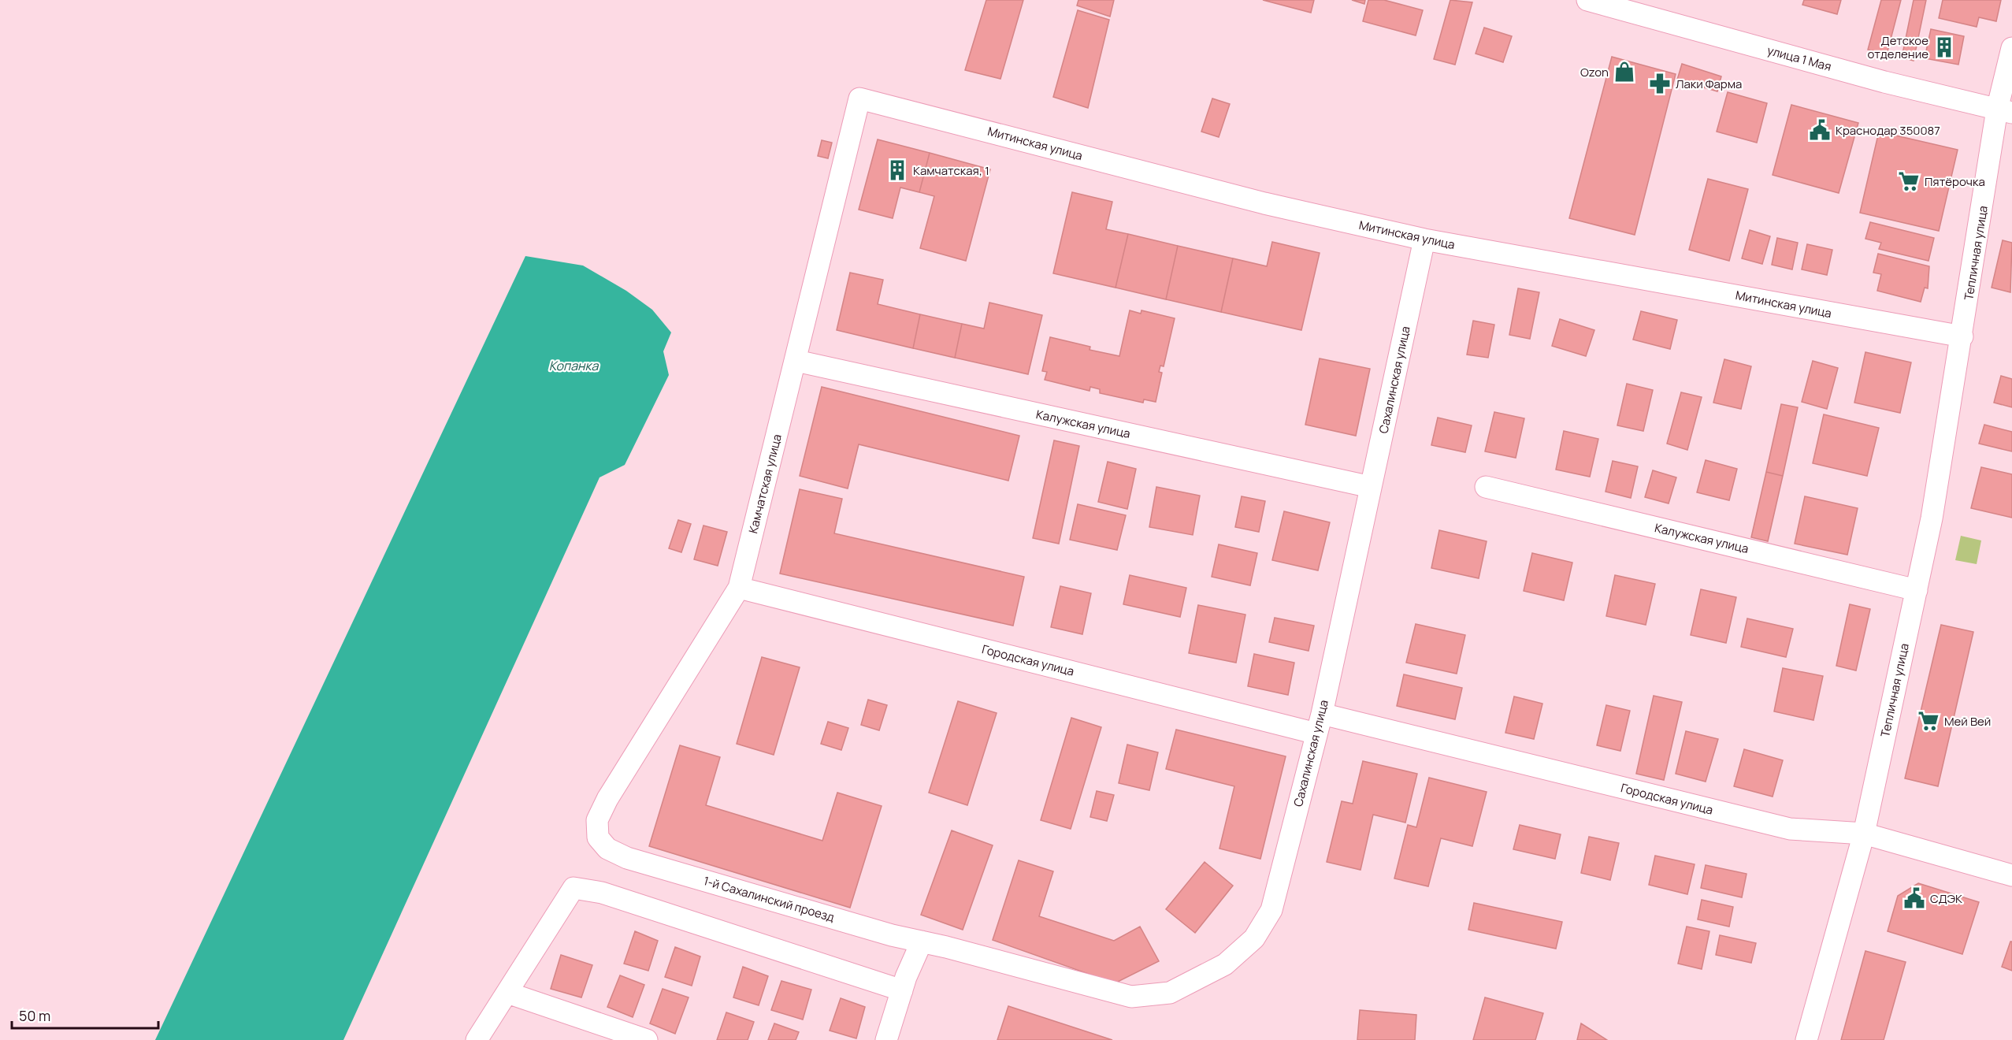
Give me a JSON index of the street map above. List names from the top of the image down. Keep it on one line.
{"streets":{"street":["улица 1 Мая","Митинская улица","Тепличная улица","Сахалинская улица","Калужская улица","Камчатская улица","Городская улица","1-й Сахалинский проезд"]},"crossings":[["улица 1 Мая","Тепличная улица"],["Митинская улица","Тепличная улица"],["Митинская улица","Сахалинская улица"],["Митинская улица","Камчатская улица"],["Тепличная улица","Калужская улица"],["Тепличная улица","Городская улица"],["Сахалинская улица","Калужская улица"],["Сахалинская улица","Городская улица"],["Сахалинская улица","1-й Сахалинский проезд"],["Калужская улица","Камчатская улица"],["Камчатская улица","Городская улица"],["Камчатская улица","1-й Сахалинский проезд"]],"water":["Копанка"],"places":{"building":["Детское отделение","Камчатская, 1"],"shop":["Ozon"],"pharmacy":["Лаки Фарма"],"public building":["Краснодар 350087","СДЭК"],"supermarket":["Пятёрочка","Мей Вей"]},"scale_bar":"50 m"}
